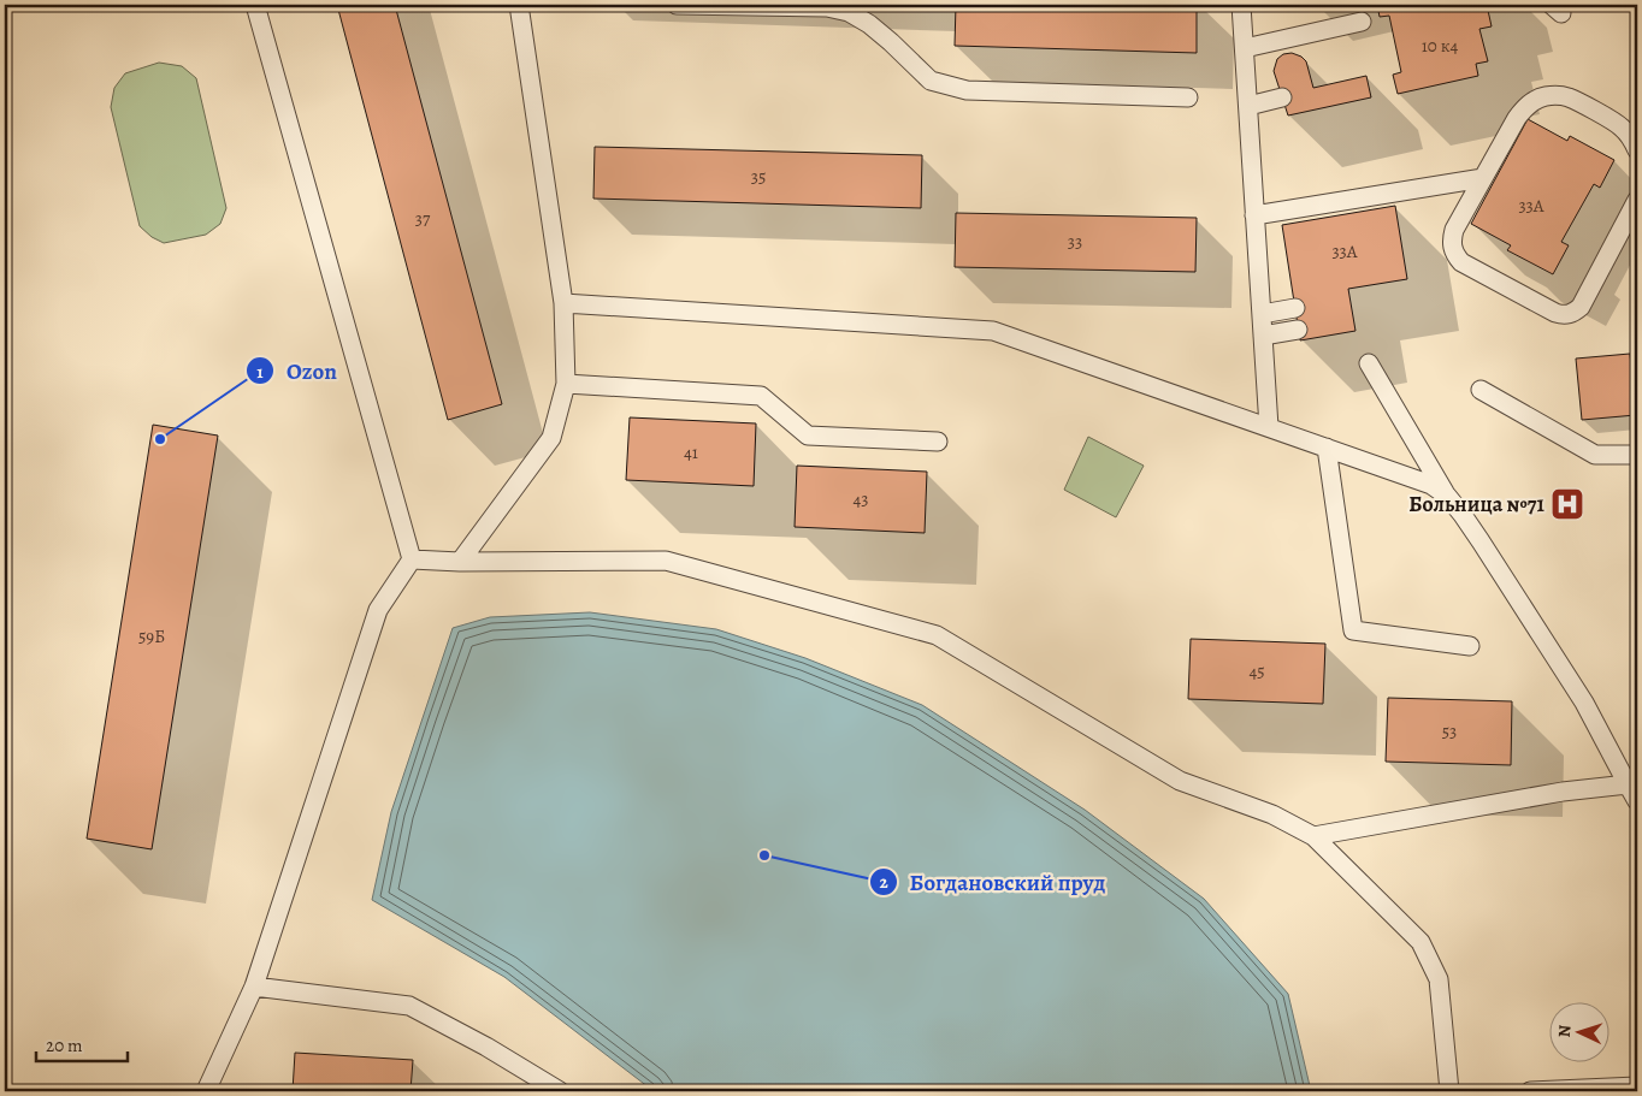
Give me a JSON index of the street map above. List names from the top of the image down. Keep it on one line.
{"places":{"other":["Ozon","Богдановский пруд"],"hospital":["Больница №71"]},"house_numbers":["10 к4","35","33А","37","33","33А","41","43","59Б","45","53"],"scale_bar":"20 m","north":"left"}
